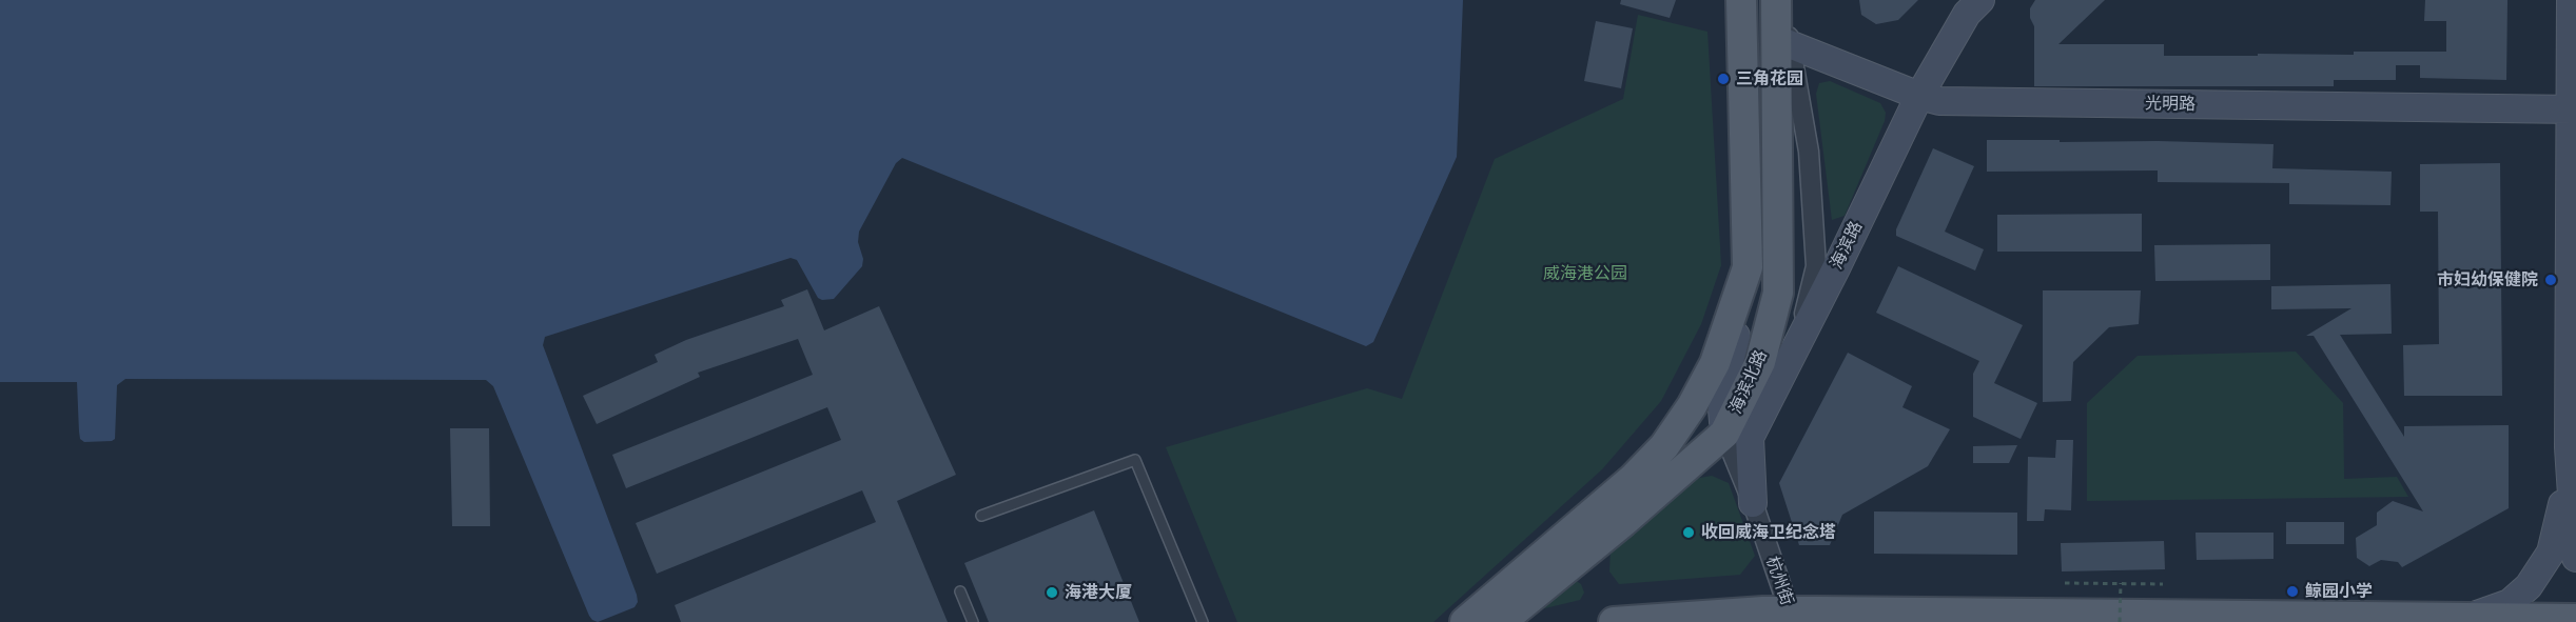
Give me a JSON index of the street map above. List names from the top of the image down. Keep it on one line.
{"streets":{"main road":["光明路","海滨路","海滨北路"],"street":["杭州街"]},"crossings":[["光明路","海滨路"],["光明路","海滨北路"],["海滨路","杭州街"],["海滨北路","杭州街"]],"parks":["威海港公园"],"places":["三角花园","市妇幼保健院","收回威海卫纪念塔","鲸园小学","海港大厦"]}
